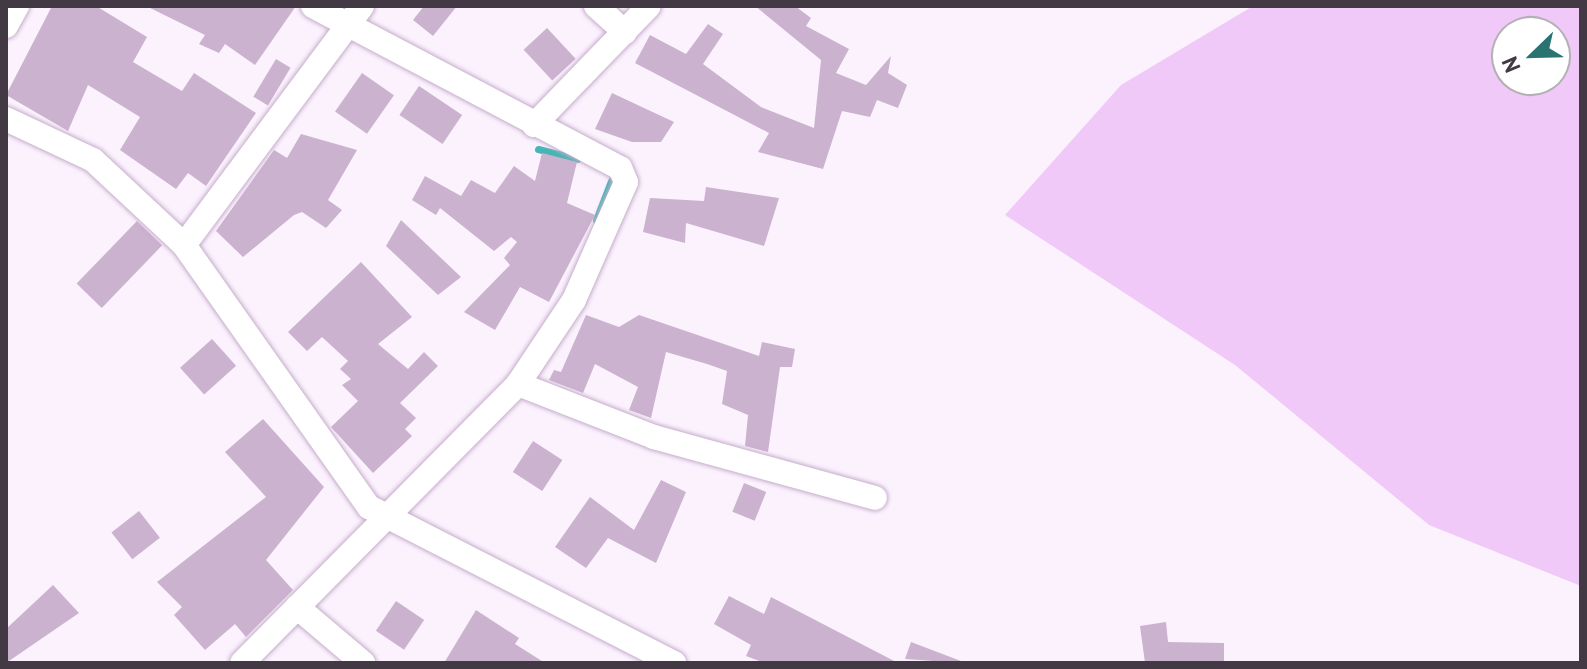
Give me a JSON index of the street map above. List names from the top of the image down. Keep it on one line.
{"north":"bottom left"}
